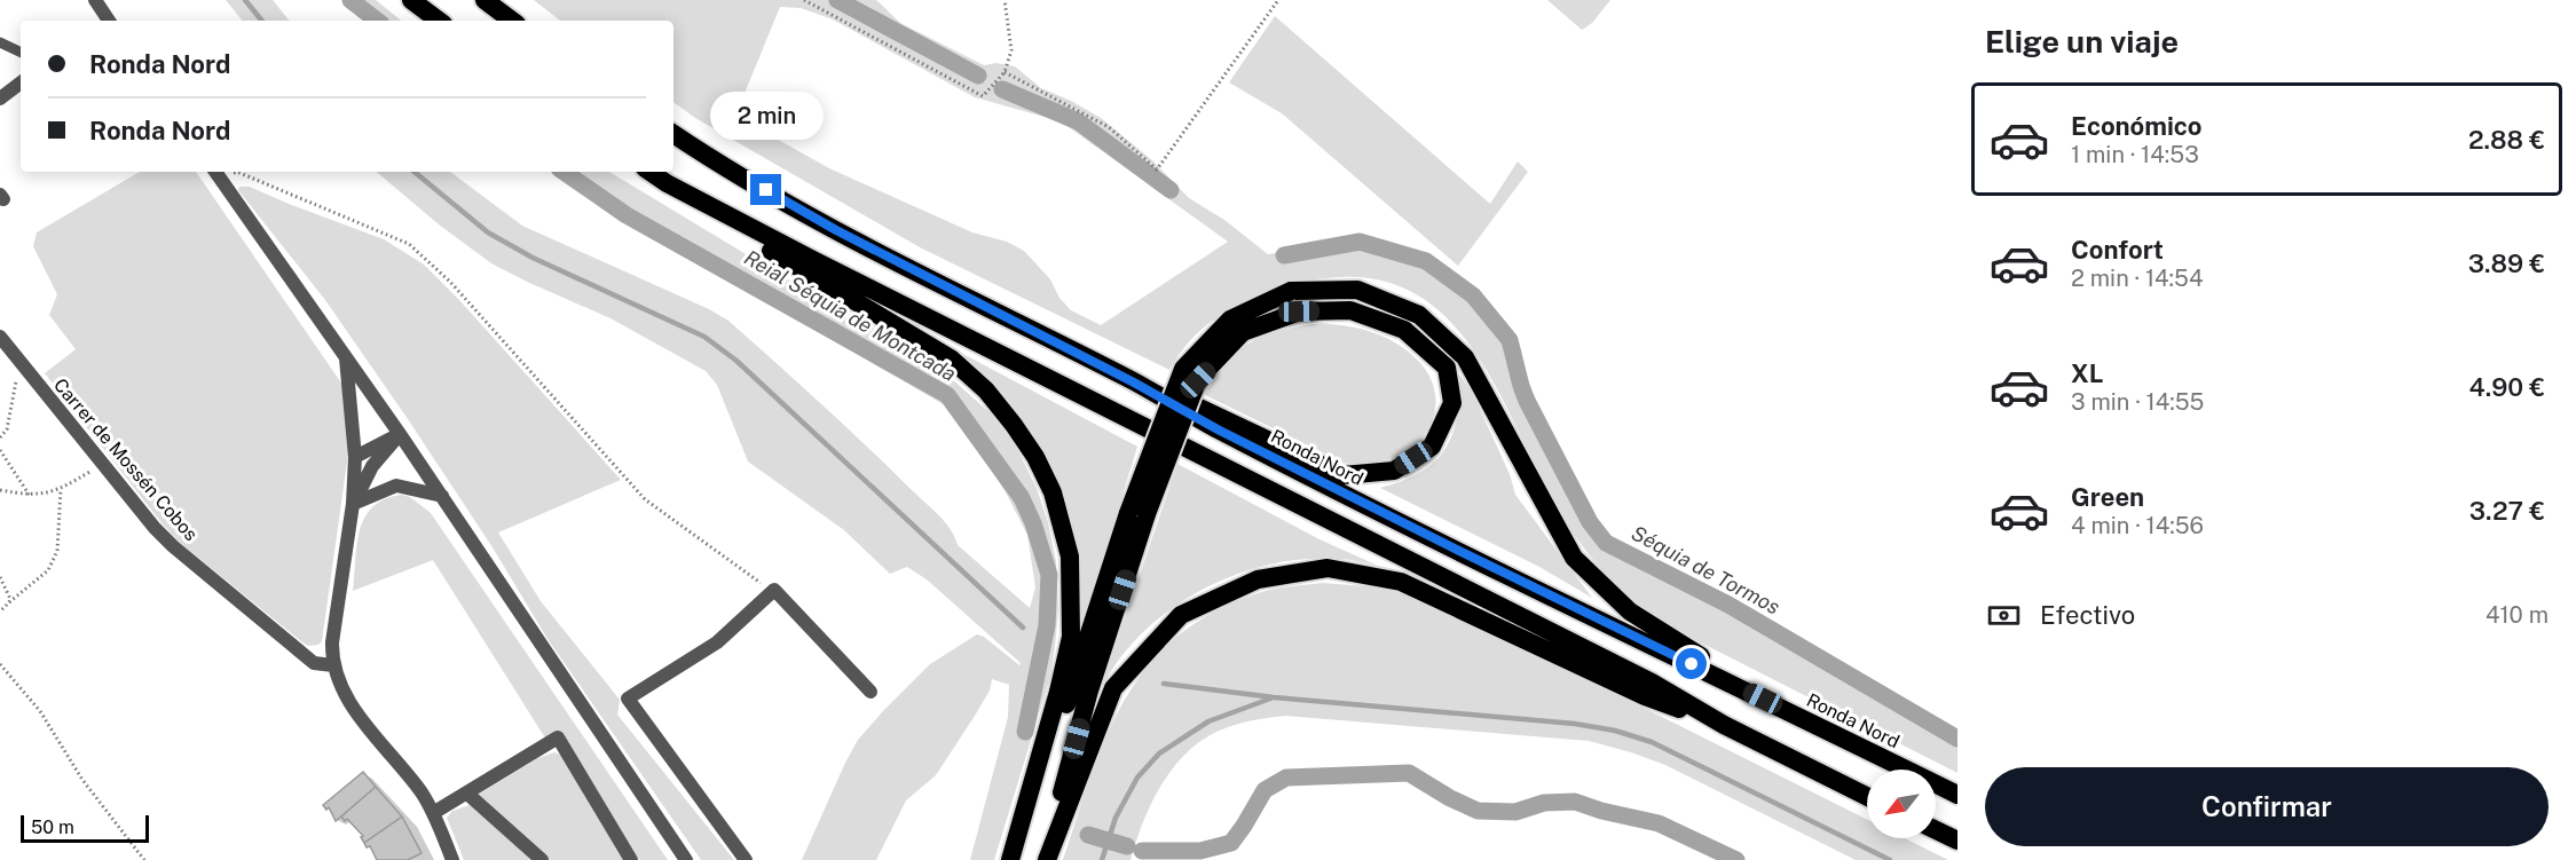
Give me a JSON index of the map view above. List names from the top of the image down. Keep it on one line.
{"streets":{"highway":["Ronda Nord"],"street":["Carrer de Mossén Cobos"]},"water":["Reial Séquia de Montcada","Séquia de Tormos"],"scale_bar":"50 m","north":"bottom left","page":{"heading":"Elige un viaje","banner":["Ronda Nord","Ronda Nord"],"list":[{"name":"Económico","note":"1 min · 14:53","value":"2.88 €"},{"name":"Confort","note":"2 min · 14:54","value":"3.89 €"},{"name":"XL","note":"3 min · 14:55","value":"4.90 €"},{"name":"Green","note":"4 min · 14:56","value":"3.27 €"}],"bubble":"2 min","pay":["Efectivo","410 m"],"buttons":"Confirmar","scale":"50 m"}}
